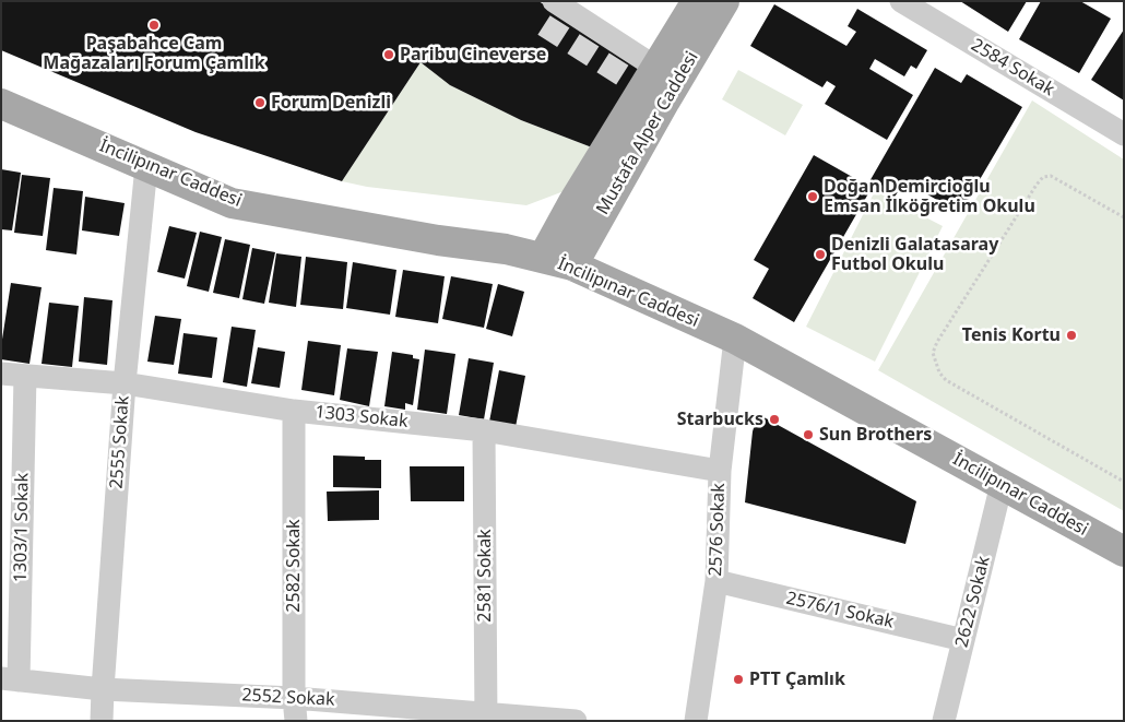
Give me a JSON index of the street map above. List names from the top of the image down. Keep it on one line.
{"streets":{"main road":["Mustafa Alper Caddesi","İncilipınar Caddesi"],"street":["2584 Sokak","1303 Sokak","2555 Sokak","1303/1 Sokak","2576 Sokak","2582 Sokak","2581 Sokak","2622 Sokak","2576/1 Sokak","2552 Sokak"]},"crossings":[["Mustafa Alper Caddesi","İncilipınar Caddesi"],["İncilipınar Caddesi","2555 Sokak"],["İncilipınar Caddesi","2576 Sokak"],["İncilipınar Caddesi","2622 Sokak"],["1303 Sokak","2555 Sokak"],["1303 Sokak","1303/1 Sokak"],["1303 Sokak","2576 Sokak"],["1303 Sokak","2582 Sokak"],["1303 Sokak","2581 Sokak"],["2555 Sokak","2552 Sokak"],["1303/1 Sokak","2552 Sokak"],["2576 Sokak","2576/1 Sokak"],["2582 Sokak","2552 Sokak"],["2581 Sokak","2552 Sokak"],["2622 Sokak","2576/1 Sokak"]],"places":["Paşabahce Cam Mağazaları Forum Çamlık","Paribu Cineverse","Forum Denizli","Doğan Demircioğlu Emsan İlköğretim Okulu","Denizli Galatasaray Futbol Okulu","Tenis Kortu","Starbucks","Sun Brothers","PTT Çamlık"]}
